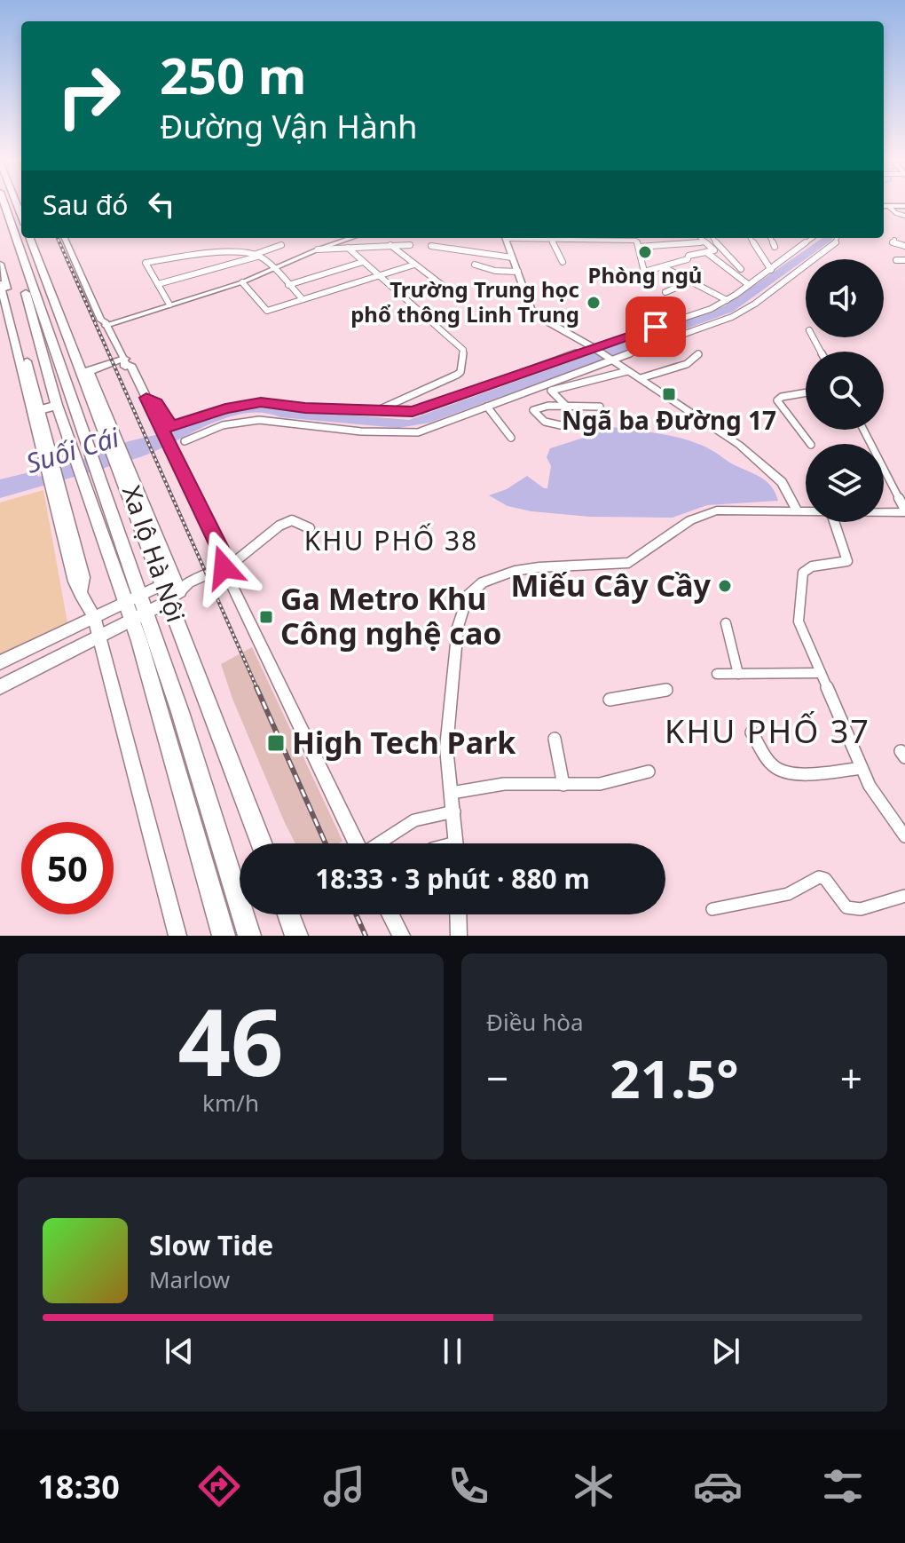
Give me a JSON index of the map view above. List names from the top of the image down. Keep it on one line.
{"streets":{"highway":["Xa lộ Hà Nội"]},"districts":["KHU PHỐ 38","KHU PHỐ 37"],"water":["Suối Cái"],"places":{"other":["Phòng ngủ","Trường Trung học phổ thông Linh Trung","Miếu Cây Cầy"],"transit":["Ngã ba Đường 17","Ga Metro Khu Công nghệ cao","High Tech Park"]},"page":{"turn":["250 m","Đường Vận Hành"],"then":"Sau đó","limit":"50","trip":"18:33 · 3 phút · 880 m","tile":[["46","km/h"],"Điều hòa"],"heat":["−","21.5°","+"],"song":["Slow Tide","Marlow"],"tabs":"18:30"}}
